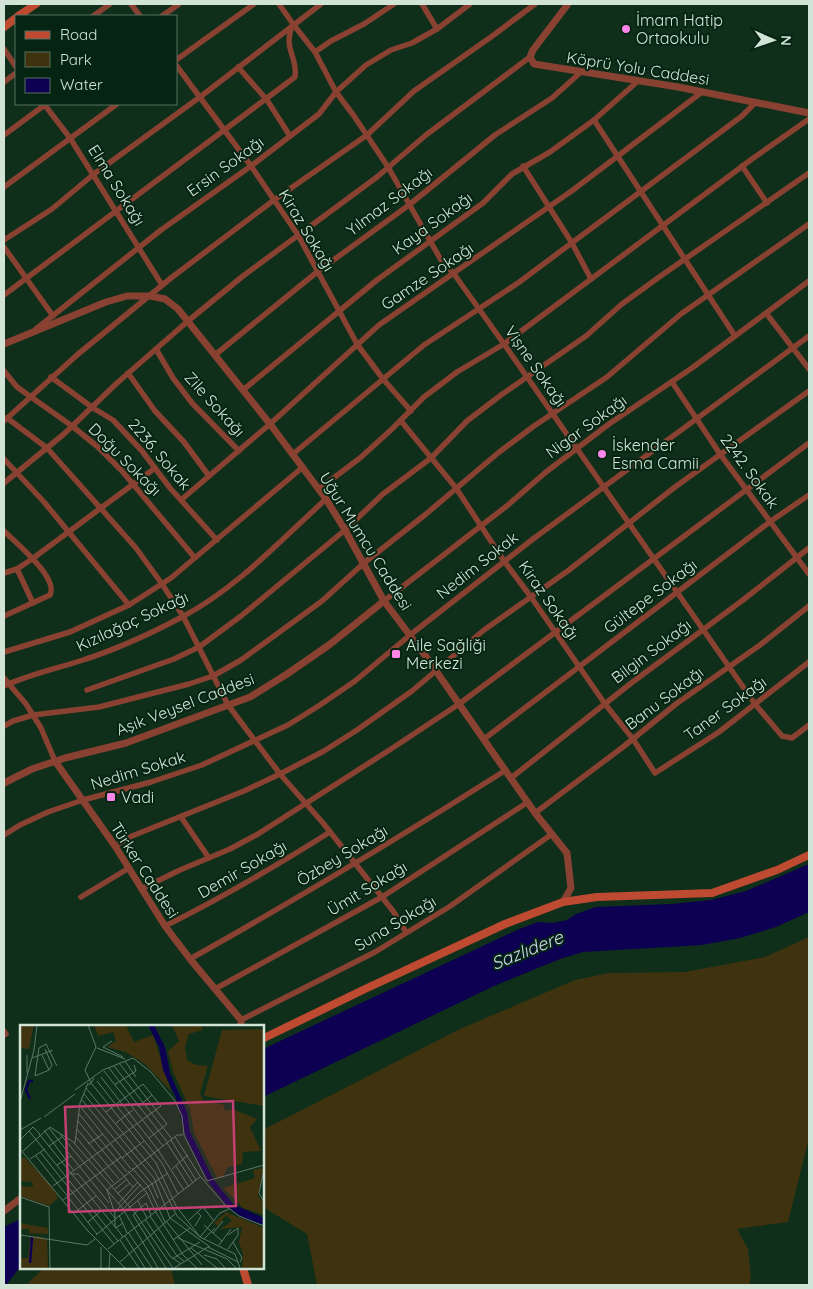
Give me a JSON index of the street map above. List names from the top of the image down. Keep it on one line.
{"streets":{"street":["Köprü Yolu Caddesi","Ersin Sokağı","Elma Sokağı","Yılmaz Sokağı","Kaya Sokağı","Kiraz Sokağı","Gamze Sokağı","Vişne Sokağı","Zile Sokağı","Nigar Sokağı","2236. Sokak","Doğu Sokağı","2242. Sokak","Uğur Mumcu Caddesi","Nedim Sokak","Gültepe Sokağı","Kızılağaç Sokağı","Bilgin Sokağı","Banu Sokağı","Aşık Veysel Caddesi","Taner Sokağı","Özbey Sokağı","Demir Sokağı","Türker Caddesi","Ümit Sokağı","Suna Sokağı"]},"crossings":[["Köprü Yolu Caddesi","Yılmaz Sokağı"],["Köprü Yolu Caddesi","Kaya Sokağı"],["Köprü Yolu Caddesi","Gamze Sokağı"],["Ersin Sokağı","Elma Sokağı"],["Ersin Sokağı","Kiraz Sokağı"],["Ersin Sokağı","Vişne Sokağı"],["Ersin Sokağı","Uğur Mumcu Caddesi"],["Yılmaz Sokağı","Kiraz Sokağı"],["Yılmaz Sokağı","Vişne Sokağı"],["Yılmaz Sokağı","Uğur Mumcu Caddesi"],["Kaya Sokağı","Kiraz Sokağı"],["Kaya Sokağı","Vişne Sokağı"],["Kaya Sokağı","Uğur Mumcu Caddesi"],["Kiraz Sokağı","Gamze Sokağı"],["Kiraz Sokağı","Nigar Sokağı"],["Kiraz Sokağı","Nedim Sokak"],["Kiraz Sokağı","Gültepe Sokağı"],["Kiraz Sokağı","Bilgin Sokağı"],["Kiraz Sokağı","Banu Sokağı"],["Kiraz Sokağı","Taner Sokağı"],["Gamze Sokağı","Vişne Sokağı"],["Gamze Sokağı","Zile Sokağı"],["Gamze Sokağı","2236. Sokak"],["Gamze Sokağı","Uğur Mumcu Caddesi"],["Vişne Sokağı","Nigar Sokağı"],["Vişne Sokağı","Nedim Sokak"],["Vişne Sokağı","Gültepe Sokağı"],["Vişne Sokağı","Bilgin Sokağı"],["Vişne Sokağı","Banu Sokağı"],["Vişne Sokağı","Taner Sokağı"],["Nigar Sokağı","2242. Sokak"],["Nigar Sokağı","Uğur Mumcu Caddesi"],["Nigar Sokağı","Aşık Veysel Caddesi"],["2242. Sokak","Nedim Sokak"],["2242. Sokak","Gültepe Sokağı"],["2242. Sokak","Bilgin Sokağı"],["Uğur Mumcu Caddesi","Nedim Sokak"],["Uğur Mumcu Caddesi","Gültepe Sokağı"],["Uğur Mumcu Caddesi","Kızılağaç Sokağı"],["Uğur Mumcu Caddesi","Bilgin Sokağı"],["Uğur Mumcu Caddesi","Banu Sokağı"],["Uğur Mumcu Caddesi","Aşık Veysel Caddesi"],["Uğur Mumcu Caddesi","Özbey Sokağı"],["Uğur Mumcu Caddesi","Ümit Sokağı"],["Uğur Mumcu Caddesi","Suna Sokağı"],["Nedim Sokak","Türker Caddesi"],["Kızılağaç Sokağı","Türker Caddesi"],["Aşık Veysel Caddesi","Türker Caddesi"],["Özbey Sokağı","Türker Caddesi"],["Demir Sokağı","Türker Caddesi"],["Türker Caddesi","Ümit Sokağı"],["Türker Caddesi","Suna Sokağı"]],"water":["Sazlıdere"],"places":{"other":["İmam Hatip Ortaokulu","İskender Esma Camii"],"transit":["Aile Sağliği Merkezi","Vadi"]},"legend":["Road","Park","Water"],"north":"right"}
